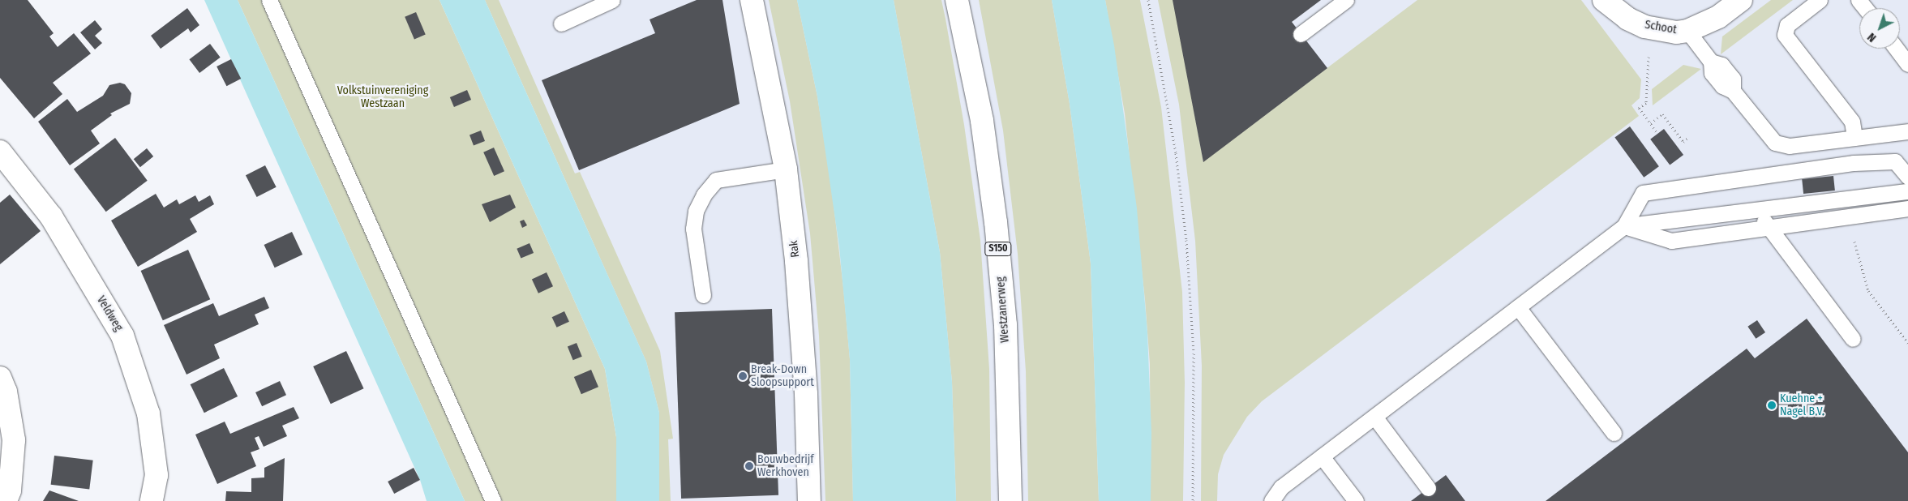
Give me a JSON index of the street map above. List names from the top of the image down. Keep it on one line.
{"streets":{"street":["Schoot","Rak","S150","Westzanerweg","Veldweg"]},"parks":["Volkstuinvereniging Westzaan"],"places":["Break-Down Sloopsupport","Kuehne + Nagel B.V.","Bouwbedrijf Werkhoven"],"north":"bottom left"}
